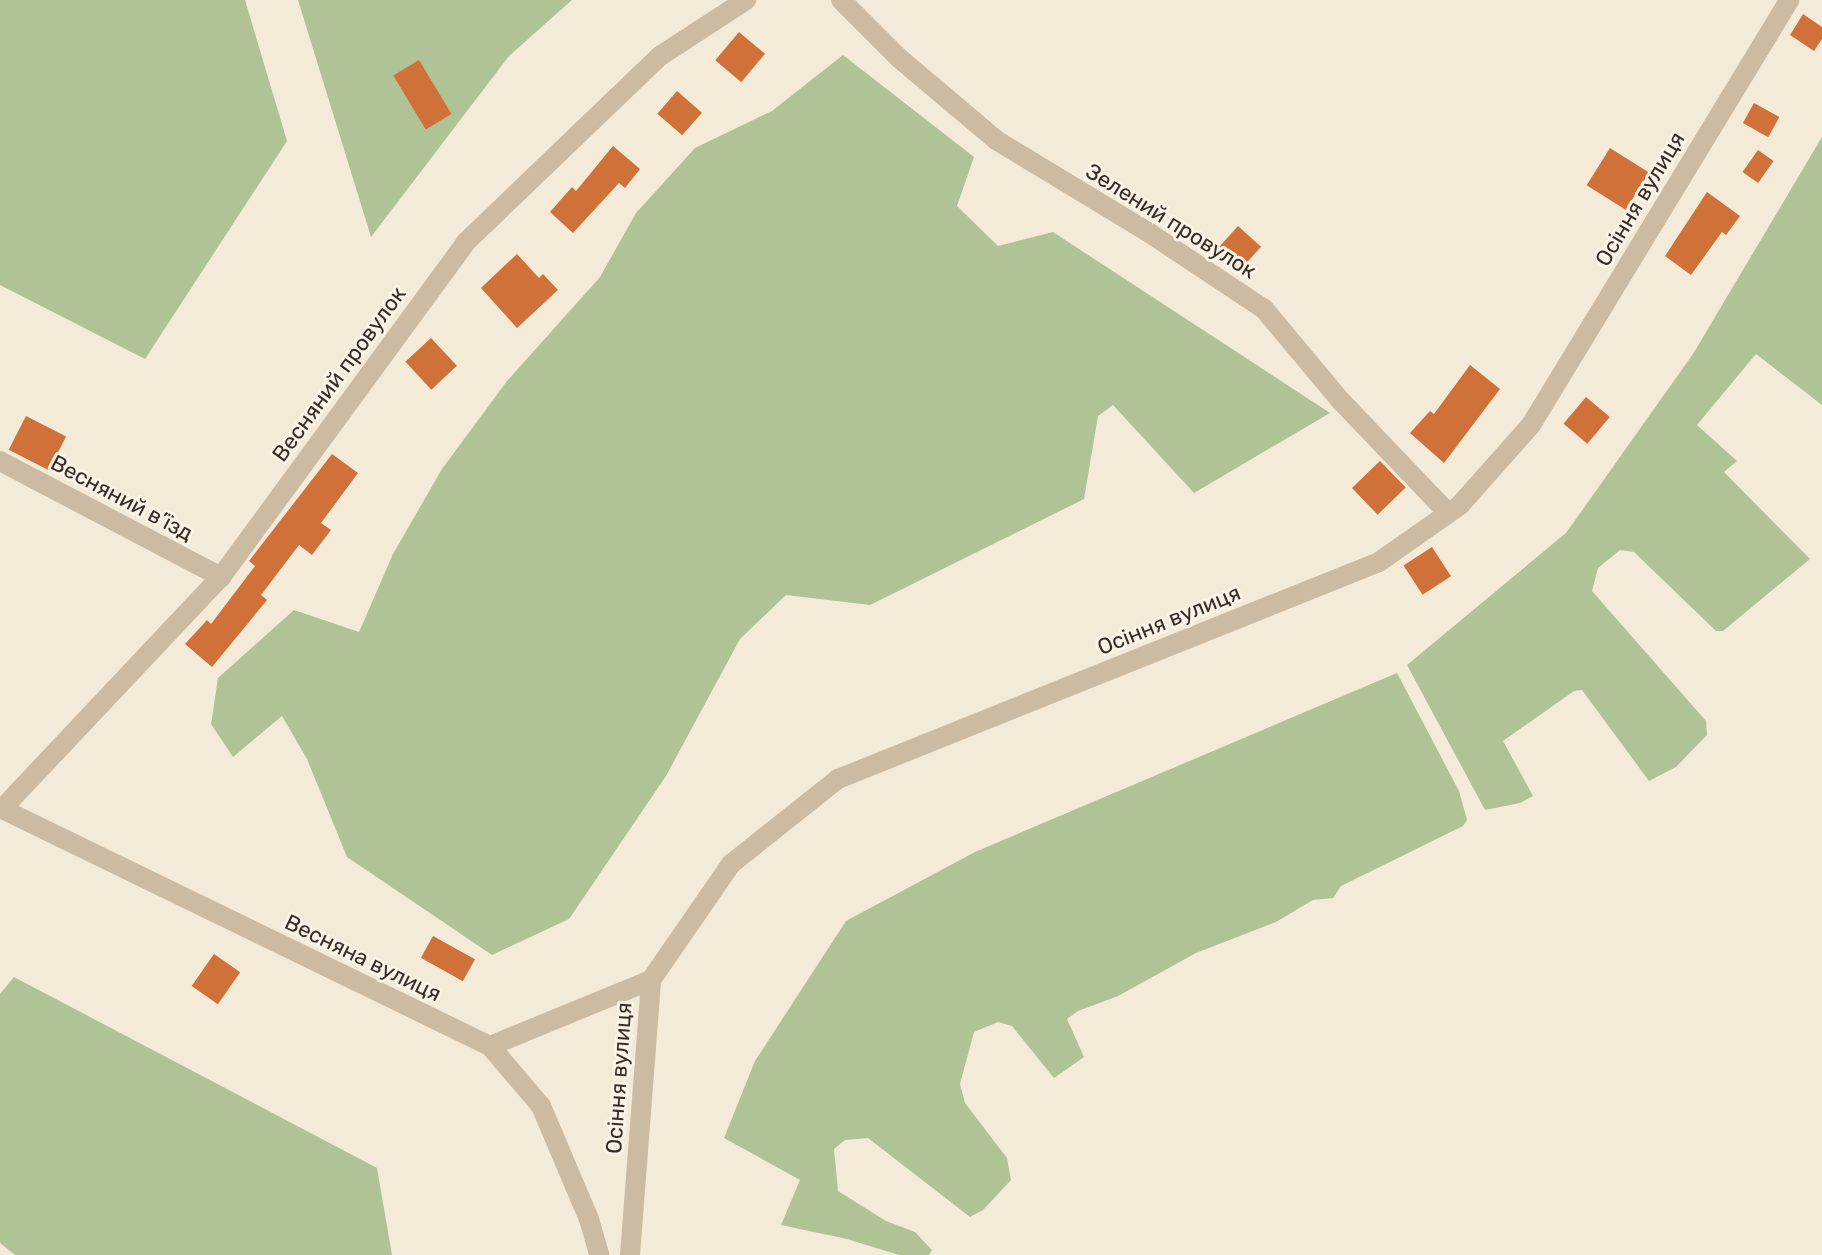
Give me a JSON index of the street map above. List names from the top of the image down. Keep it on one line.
{"streets":{"street":["Осіння вулиця","Зелений провулок","Весняний провулок","Весняний в’їзд","Весняна вулиця"]},"crossings":[["Осіння вулиця","Зелений провулок"],["Весняний провулок","Весняний в’їзд"],["Весняний провулок","Весняна вулиця"]]}
